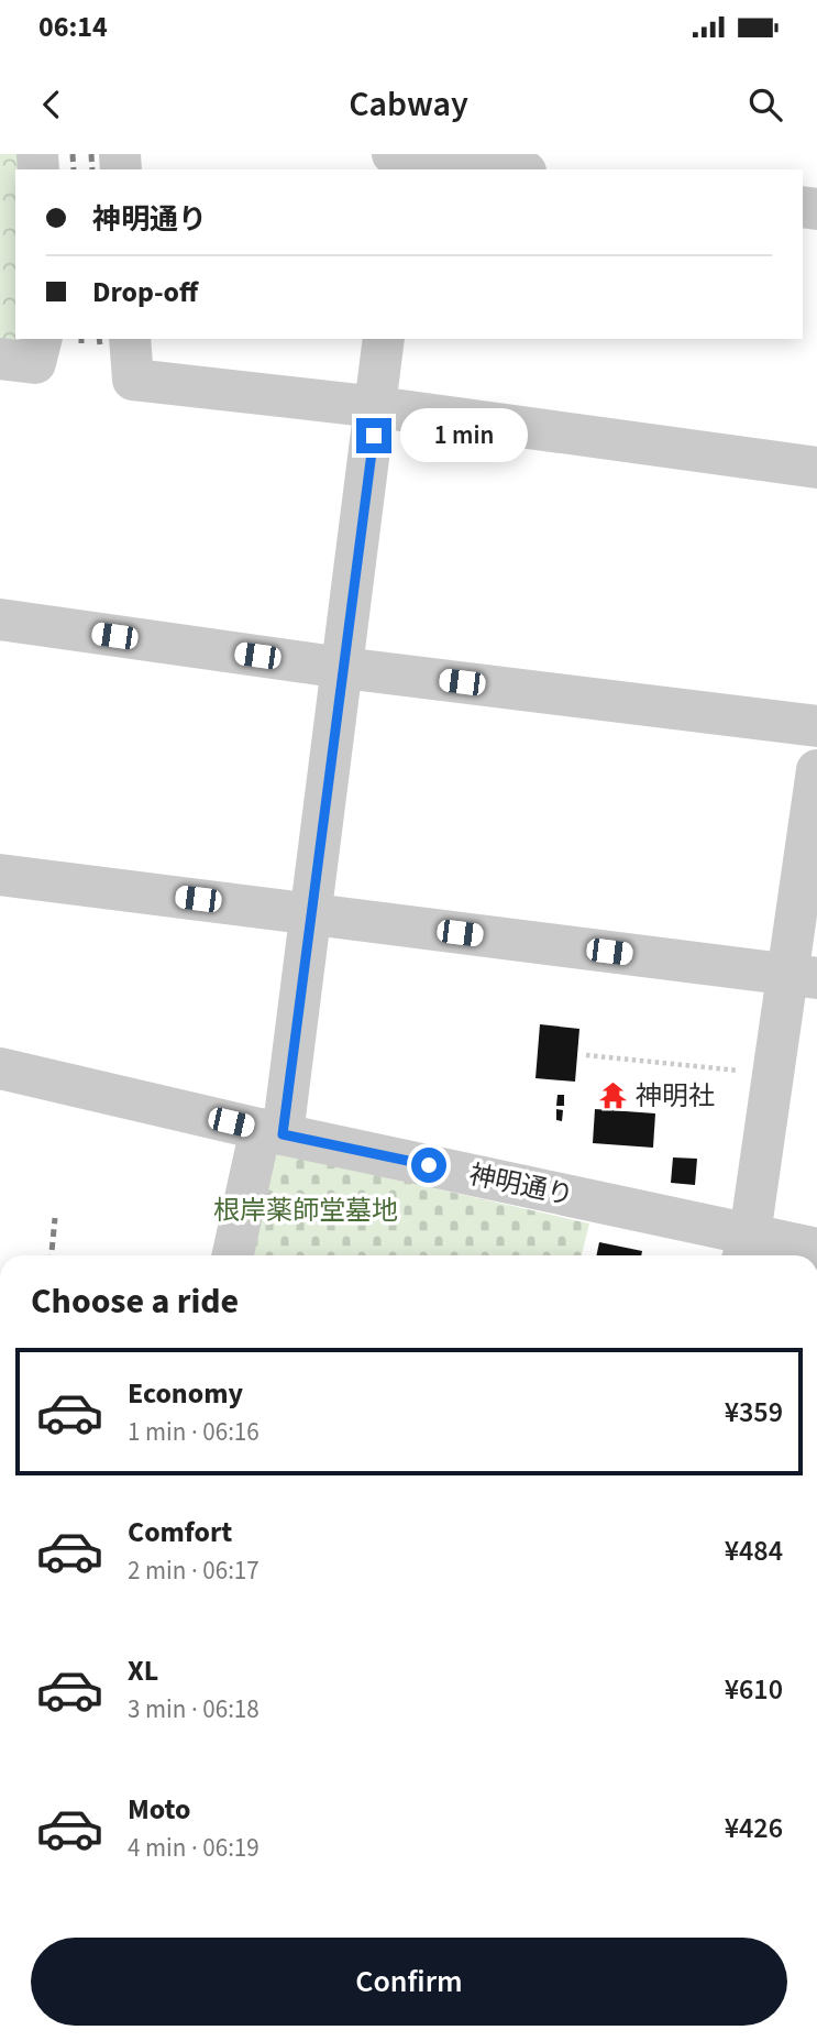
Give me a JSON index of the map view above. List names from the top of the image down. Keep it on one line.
{"streets":{"street":["神明通り"]},"parks":["根岸薬師堂墓地"],"places":{"temple":["神明社"]},"page":{"status":"06:14","header":"Cabway","banner":["神明通り","Drop-off"],"bubble":"1 min","heading":"Choose a ride","list":[{"name":"Economy","note":"1 min · 06:16","value":"¥359"},{"name":"Comfort","note":"2 min · 06:17","value":"¥484"},{"name":"XL","note":"3 min · 06:18","value":"¥610"},{"name":"Moto","note":"4 min · 06:19","value":"¥426"}],"buttons":"Confirm"}}
